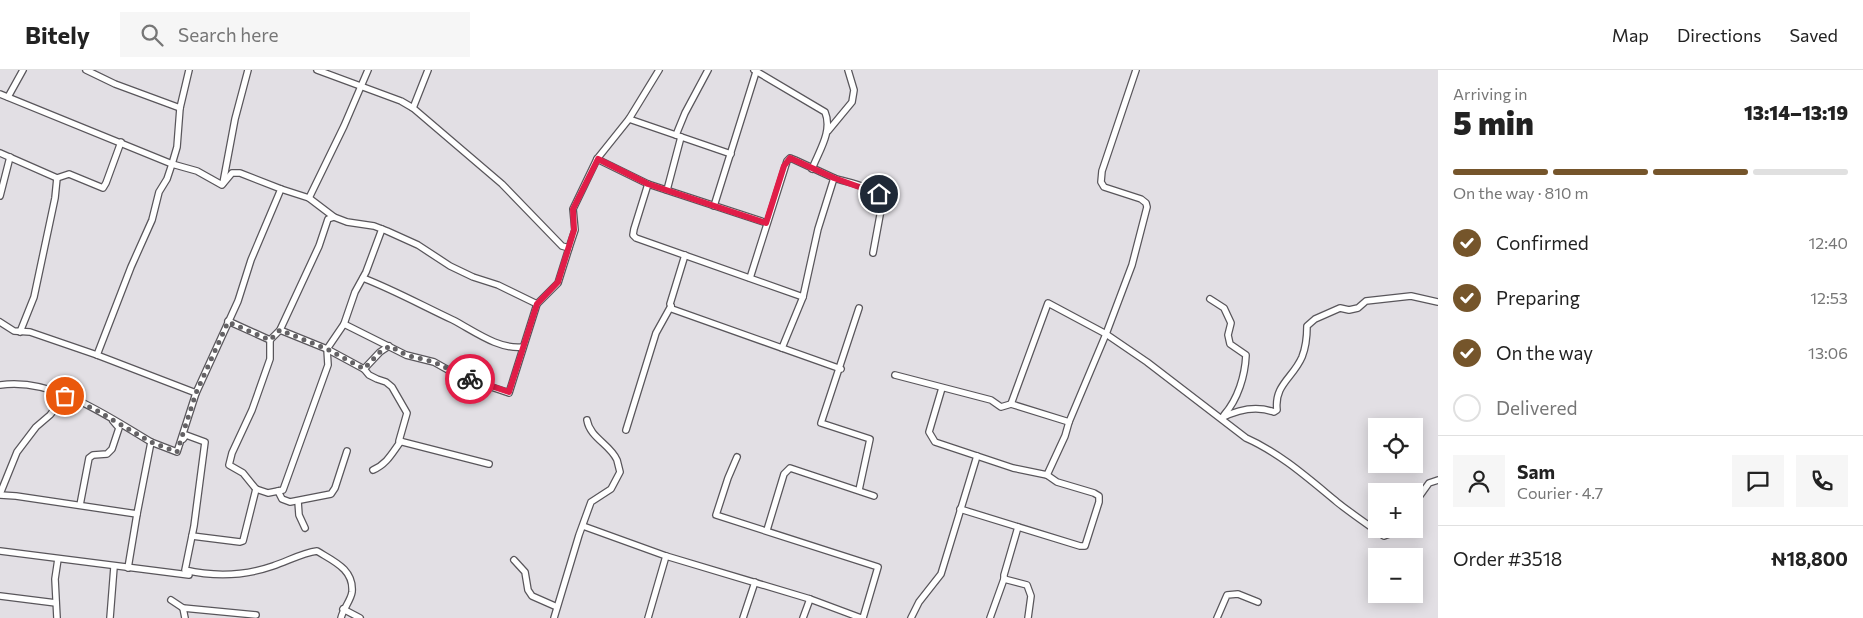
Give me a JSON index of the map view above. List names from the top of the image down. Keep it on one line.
{"page":{"header":"Bitely","search":"Search here","nav":["Map","Directions","Saved"],"heading":["5 min","Arriving in","13:14–13:19"],"panel":["Sam","Courier · 4.7","Order #3518","₦18,800"],"bar":"On the way · 810 m","list":[["Confirmed","12:40"],["Preparing","12:53"],["On the way","13:06"],"Delivered"],"map_buttons":["+","−"]}}
